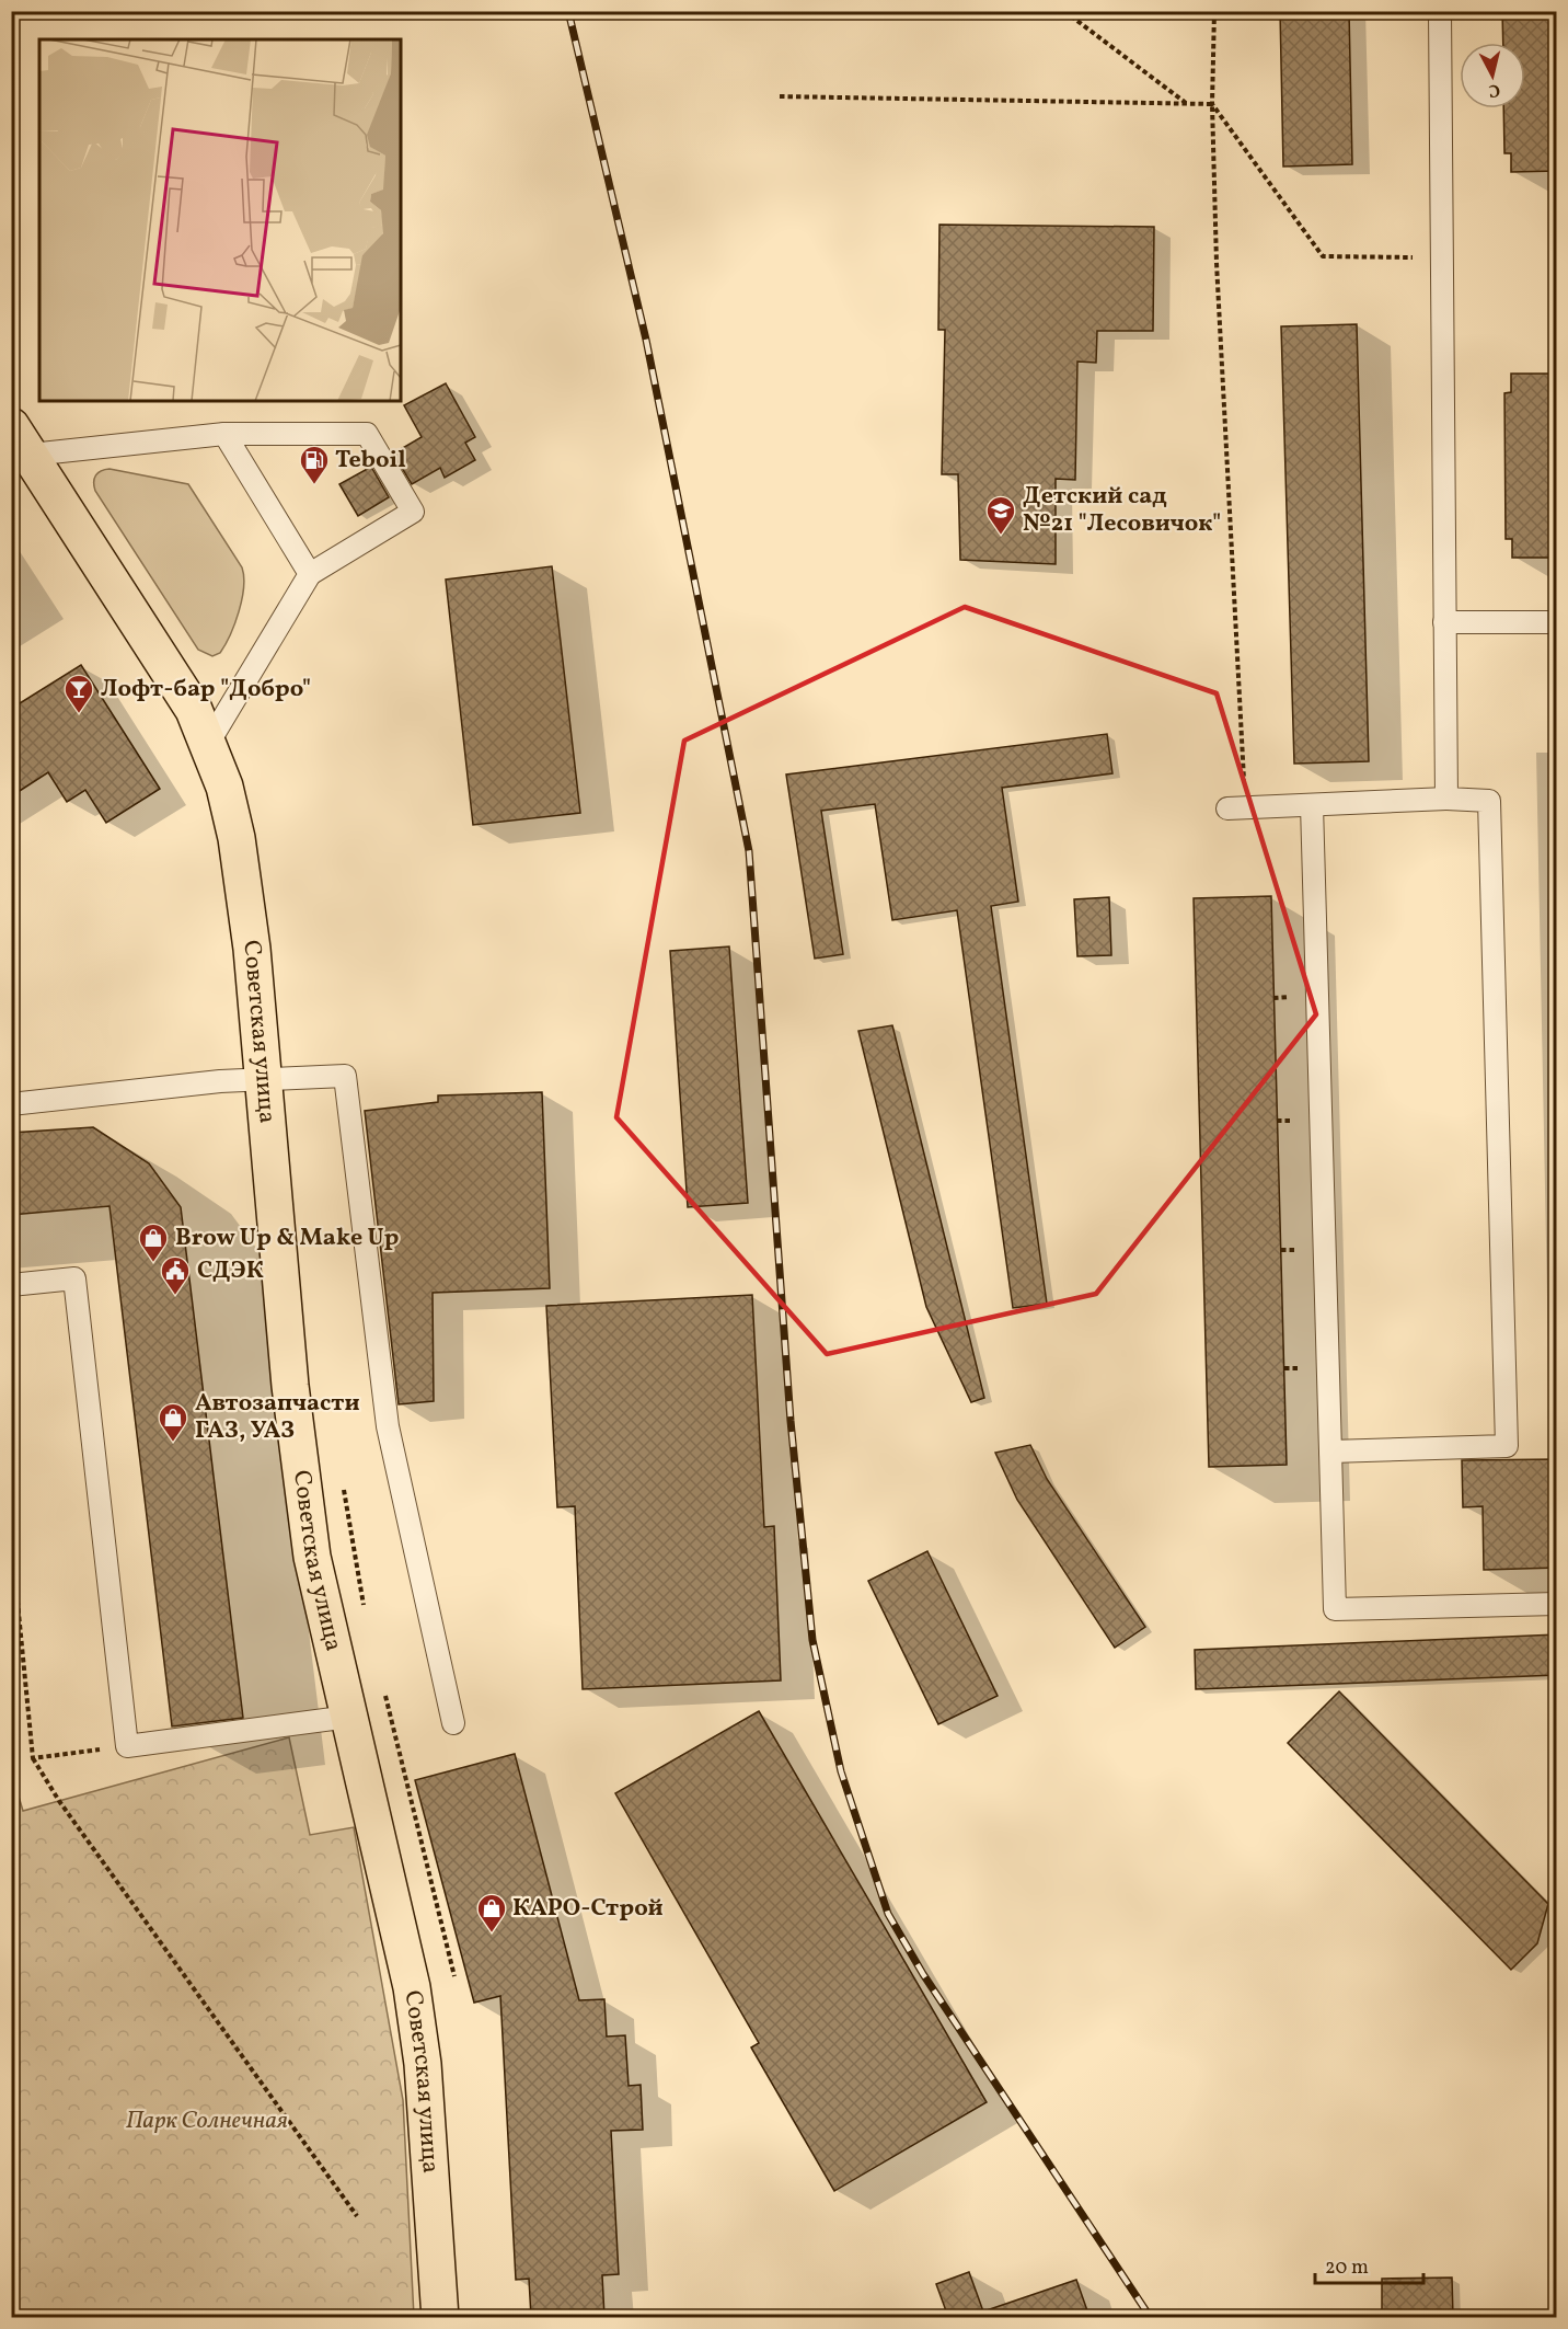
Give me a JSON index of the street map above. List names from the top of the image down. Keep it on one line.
{"streets":{"main road":["Советская улица"]},"parks":["Парк Солнечная"],"places":{"fuel station":["Teboil"],"school or university":["Детский сад №21 \"Лесовичок\""],"bar":["Лофт-бар \"Добро\""],"shop":["Brow Up & Make Up","Автозапчасти ГАЗ, УАЗ","КАРО-Строй"],"public building":["СДЭК"]},"scale_bar":"20 m","north":"bottom"}
